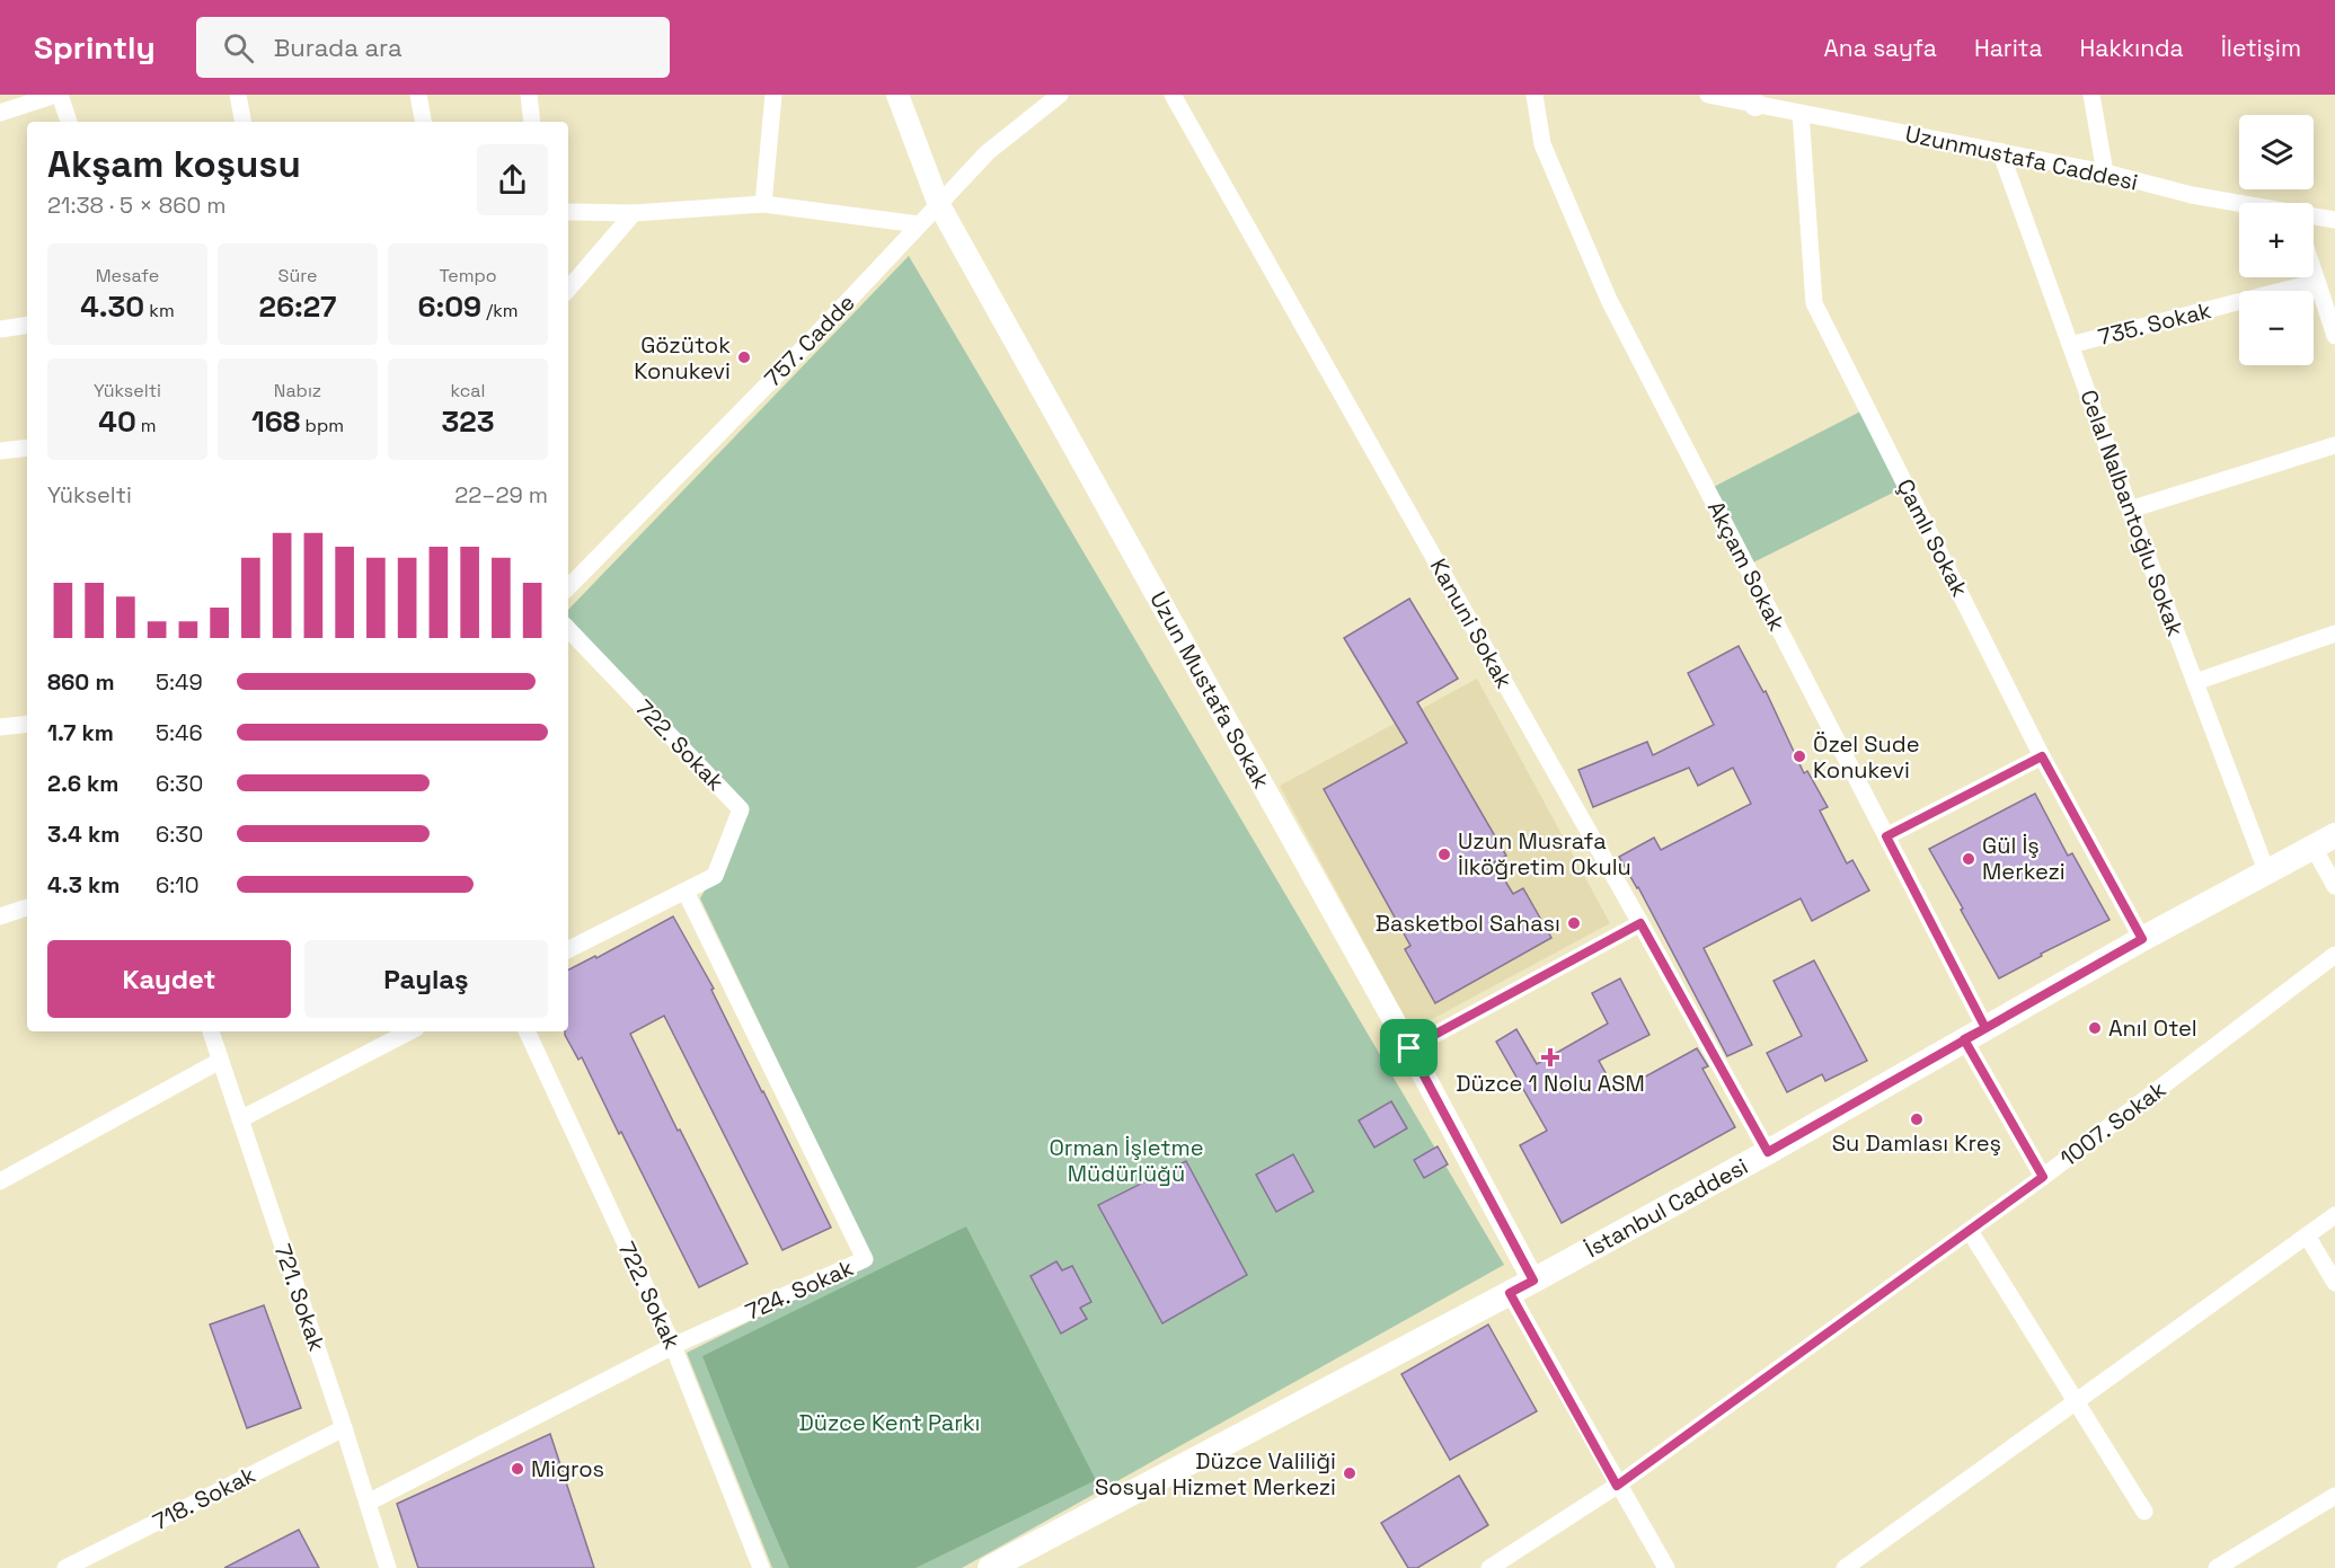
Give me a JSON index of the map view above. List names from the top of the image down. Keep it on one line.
{"streets":{"main road":["İstanbul Caddesi"],"street":["Uzunmustafa Caddesi","735. Sokak","757. Cadde","Celal Nalbantoğlu Sokak","Çamlı Sokak","Akçam Sokak","Kanuni Sokak","Uzun Mustafa Sokak","722. Sokak","1007. Sokak","724. Sokak","721. Sokak","718. Sokak"]},"crossings":[["Uzunmustafa Caddesi","Celal Nalbantoğlu Sokak"],["Uzunmustafa Caddesi","Çamlı Sokak"],["735. Sokak","Celal Nalbantoğlu Sokak"],["757. Cadde","Uzun Mustafa Sokak"],["Celal Nalbantoğlu Sokak","İstanbul Caddesi"],["Çamlı Sokak","İstanbul Caddesi"],["Akçam Sokak","1007. Sokak"],["Akçam Sokak","İstanbul Caddesi"],["Kanuni Sokak","İstanbul Caddesi"],["Uzun Mustafa Sokak","İstanbul Caddesi"],["722. Sokak","724. Sokak"],["724. Sokak","721. Sokak"],["721. Sokak","718. Sokak"]],"parks":["Orman İşletme Müdürlüğü","Düzce Kent Parkı"],"places":{"other":["Gözütok Konukevi","Özel Sude Konukevi","Uzun Musrafa İlköğretim Okulu","Gül İş Merkezi","Basketbol Sahası","Anıl Otel","Su Damlası Kreş","Migros","Düzce Valiliği Sosyal Hizmet Merkezi"],"health":["Düzce 1 Nolu ASM"]},"page":{"header":"Sprintly","search":"Burada ara","nav":["Ana sayfa","Harita","Hakkında","İletişim"],"map_buttons":["+","−"],"heading":["Akşam koşusu","21:38 · 5 × 860 m"],"stats":[["Mesafe","4.30 km"],["Süre","26:27"],["Tempo","6:09 /km"],["Yükselti","40 m"],["Nabız","168 bpm"],["kcal","323"]],"chart":["Yükselti","22–29 m"],"list":[{"name":"860 m","note":"5:49"},{"name":"1.7 km","note":"5:46"},{"name":"2.6 km","note":"6:30"},{"name":"3.4 km","note":"6:30"},{"name":"4.3 km","note":"6:10"}],"buttons":["Kaydet","Paylaş"]}}
